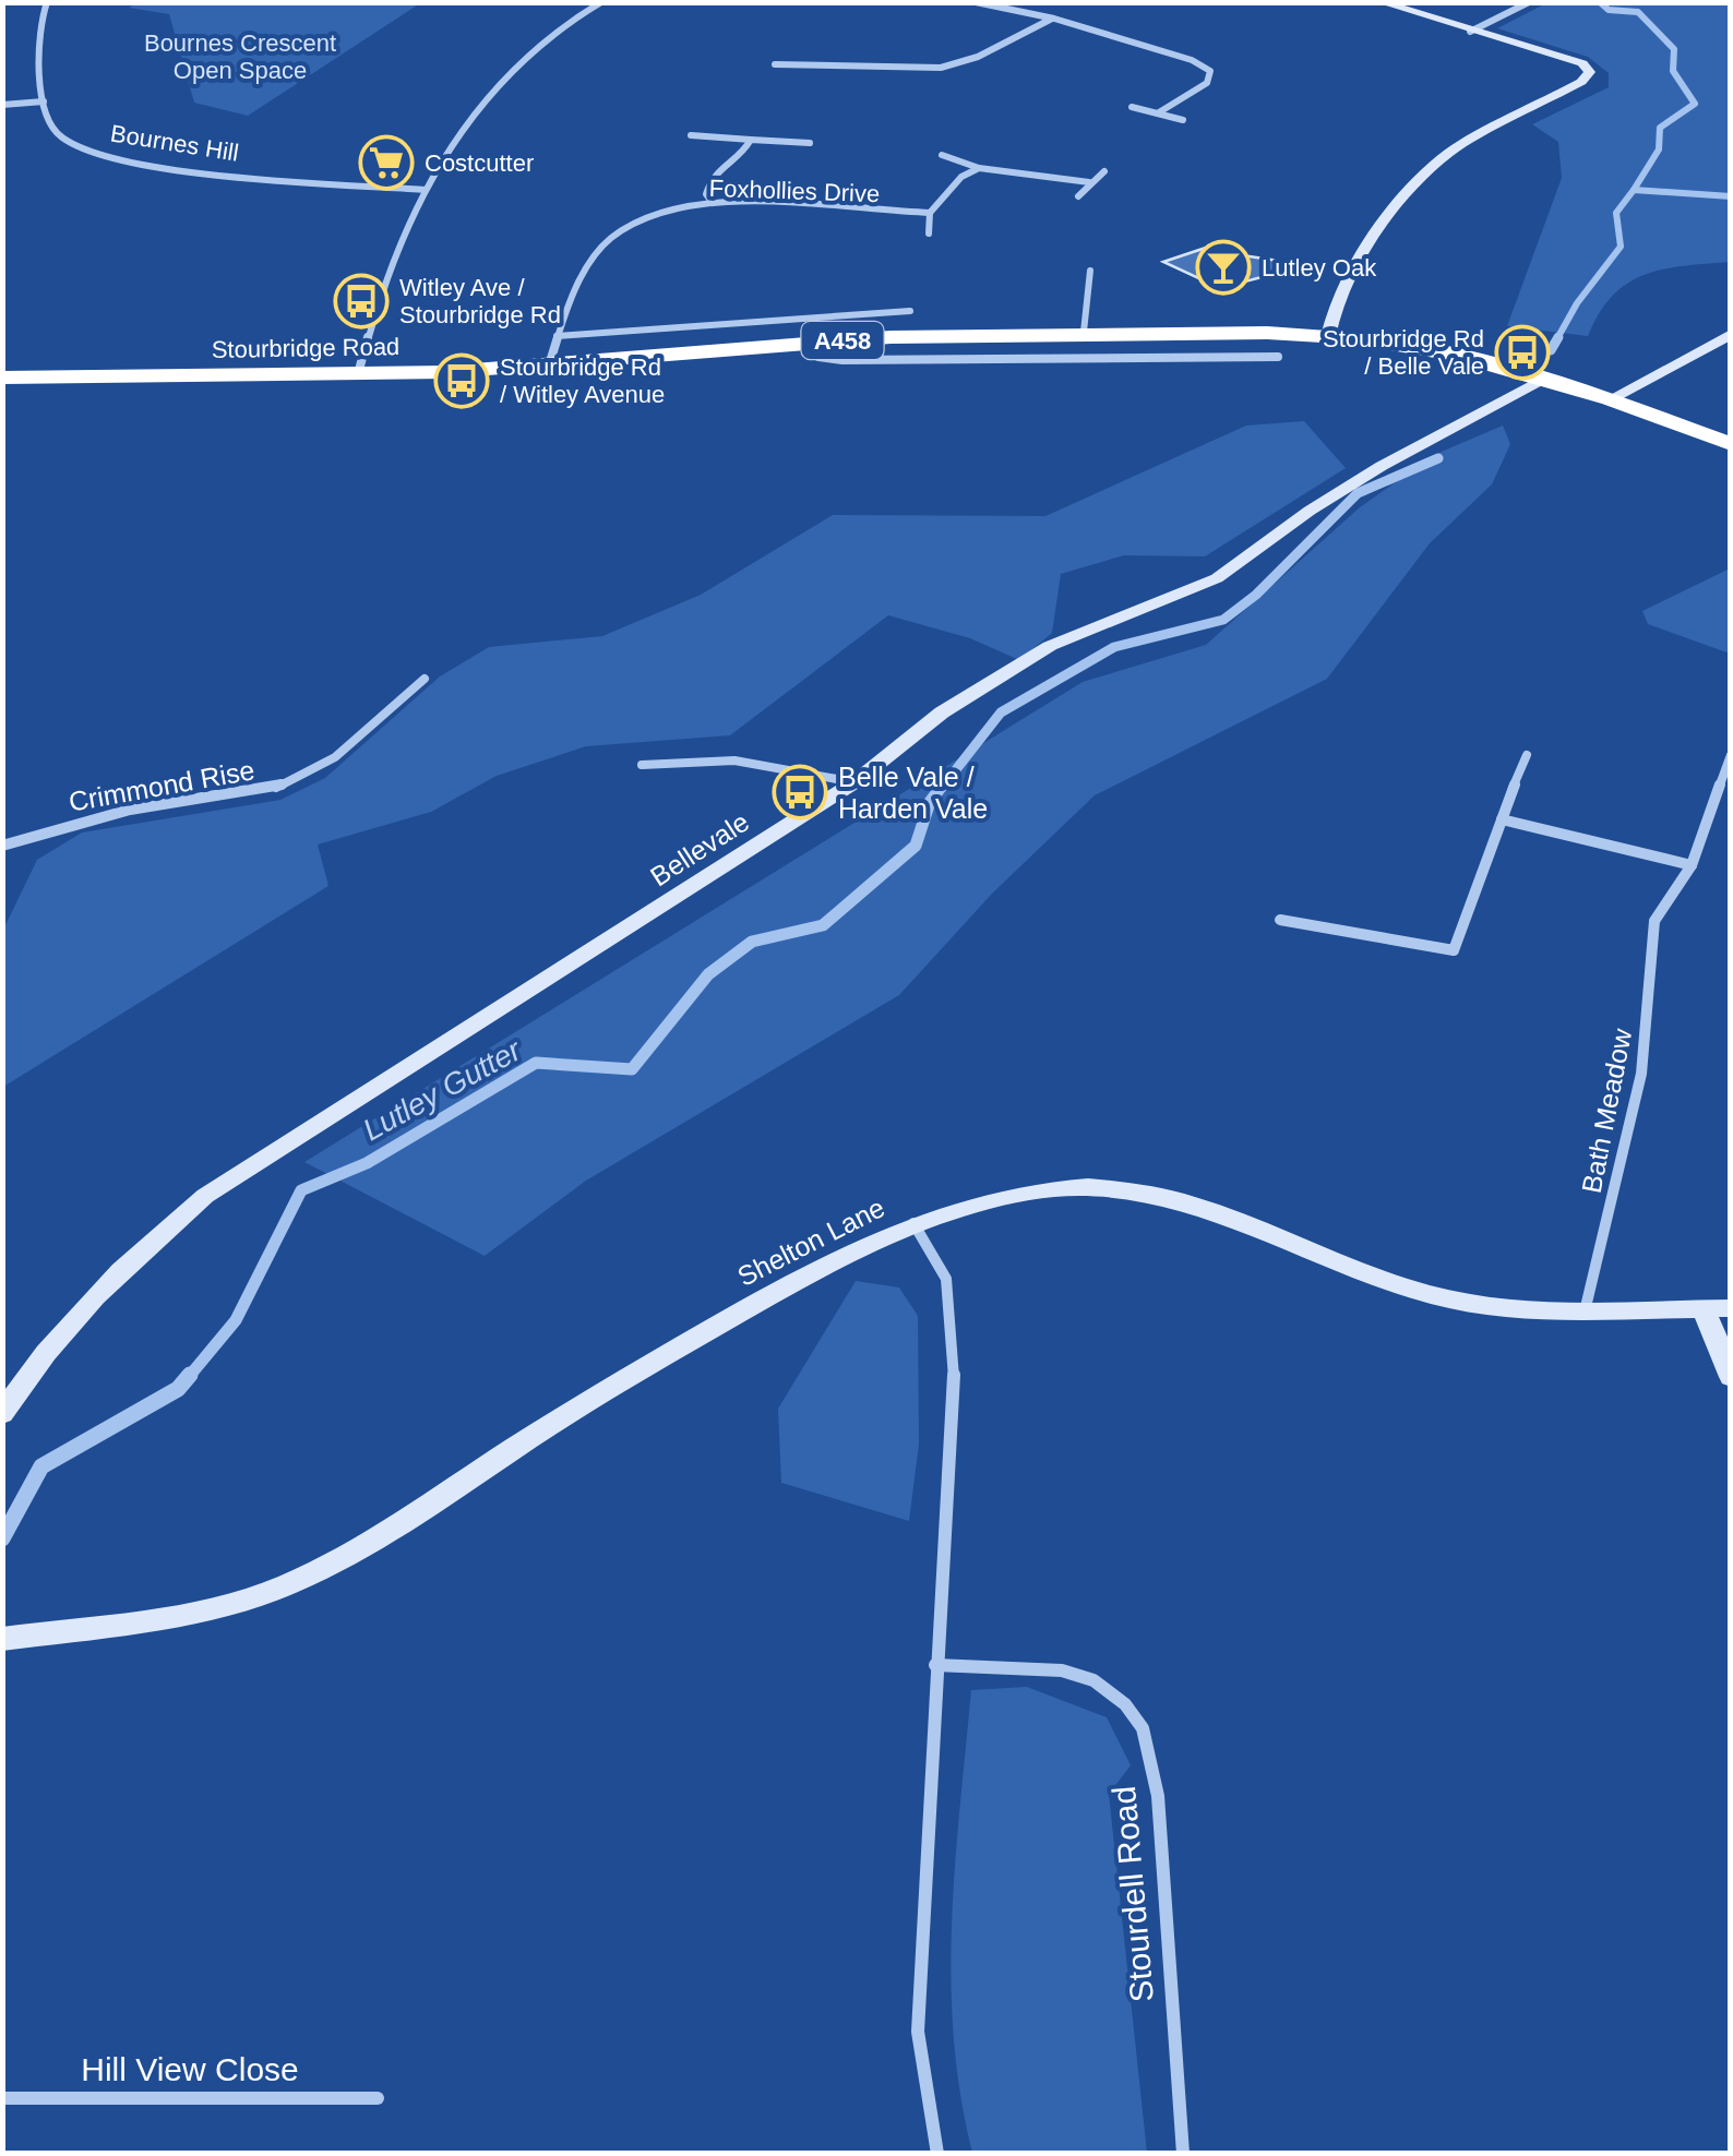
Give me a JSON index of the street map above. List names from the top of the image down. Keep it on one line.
{"streets":{"highway":["A458","Stourbridge Road"],"street":["Bournes Hill","Foxhollies Drive","Crimmond Rise","Bellevale","Bath Meadow","Shelton Lane","Stourdell Road","Hill View Close"]},"crossings":[["Foxhollies Drive","Stourbridge Road"],["A458","Stourbridge Road"],["A458","Bellevale"],["Stourbridge Road","Bellevale"],["Bath Meadow","Shelton Lane"]],"water":["Lutley Gutter"],"parks":["Bournes Crescent Open Space"],"places":{"supermarket":["Costcutter"],"bar":["Lutley Oak"],"bus stop":["Witley Ave / Stourbridge Rd","Stourbridge Rd / Belle Vale","Stourbridge Rd / Witley Avenue","Belle Vale / Harden Vale"]}}
